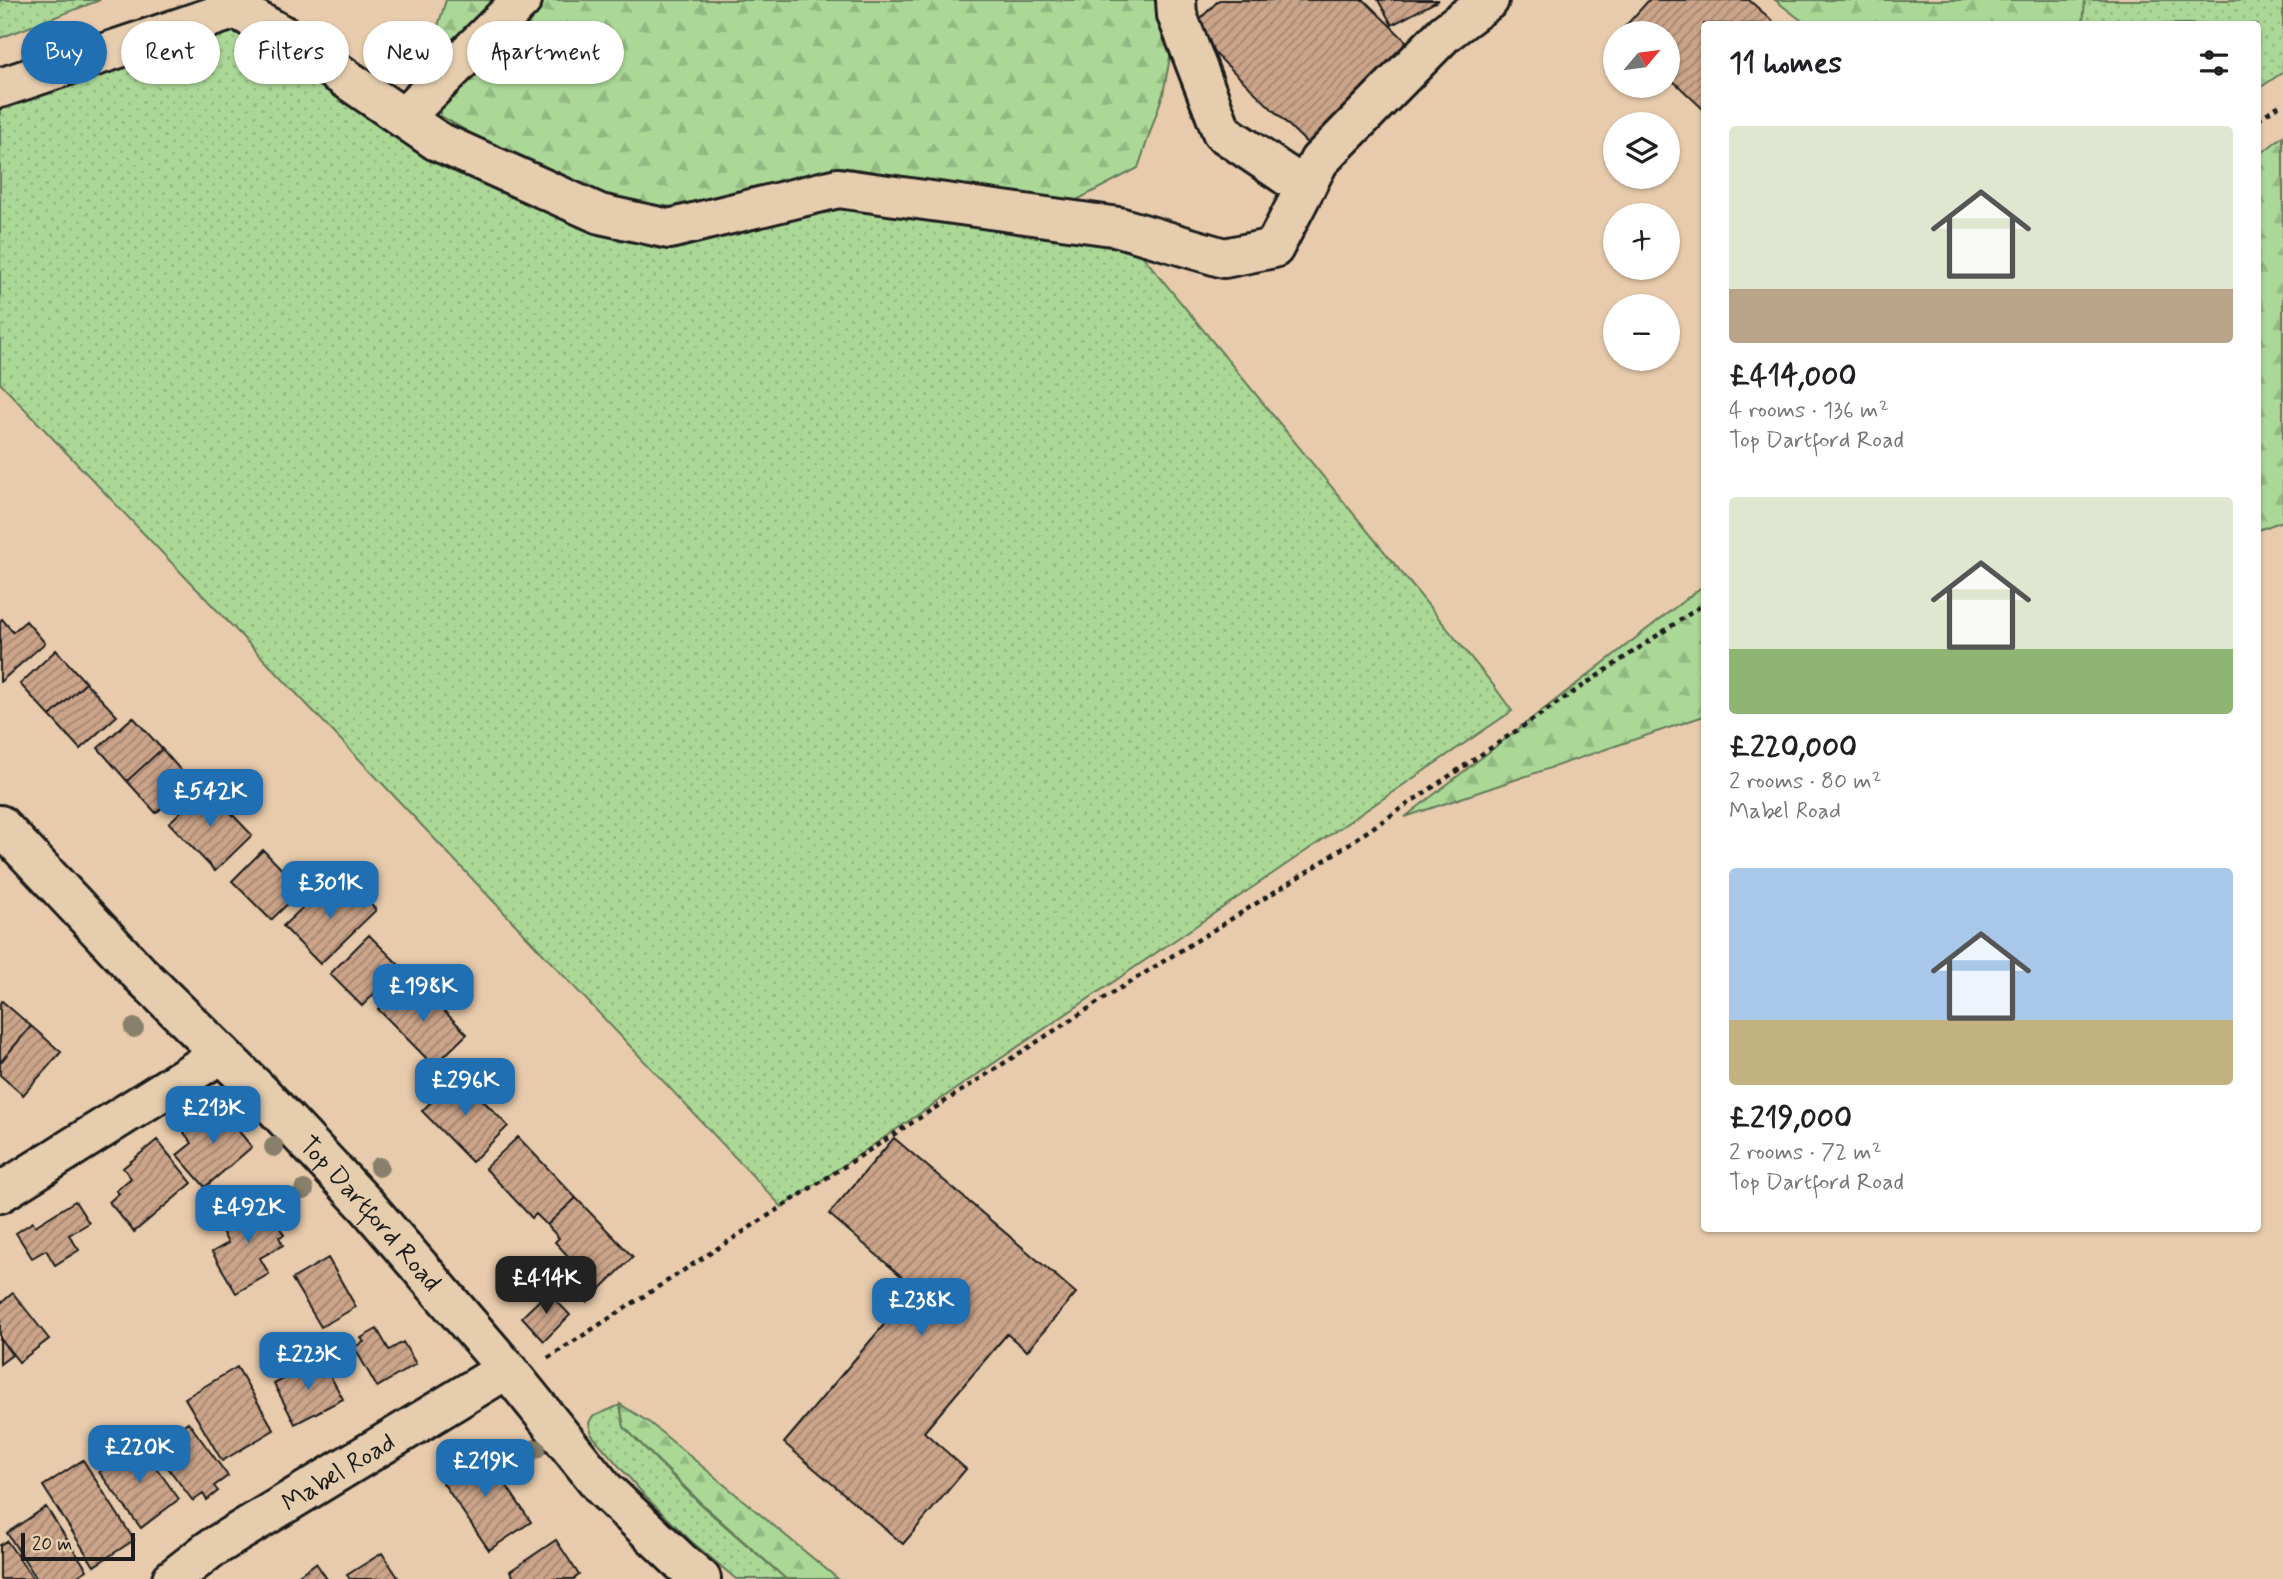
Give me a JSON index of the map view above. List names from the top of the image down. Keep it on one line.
{"streets":{"main road":["Top Dartford Road","Mabel Road"]},"crossings":[["Top Dartford Road","Mabel Road"]],"scale_bar":"20 m","north":"top right","page":{"map_buttons":["+","−"],"chip":["Buy","Rent","Filters","New","Apartment"],"heading":"11 homes","list":[{"name":"£414,000","note":"4 rooms · 136 m² · Top Dartford Road"},{"name":"£220,000","note":"2 rooms · 80 m² · Mabel Road"},{"name":"£219,000","note":"2 rooms · 72 m² · Top Dartford Road"}],"price":["£542K","£301K","£198K","£296K","£213K","£492K","£414K","£238K","£223K","£220K","£219K"],"scale":"20 m"}}
